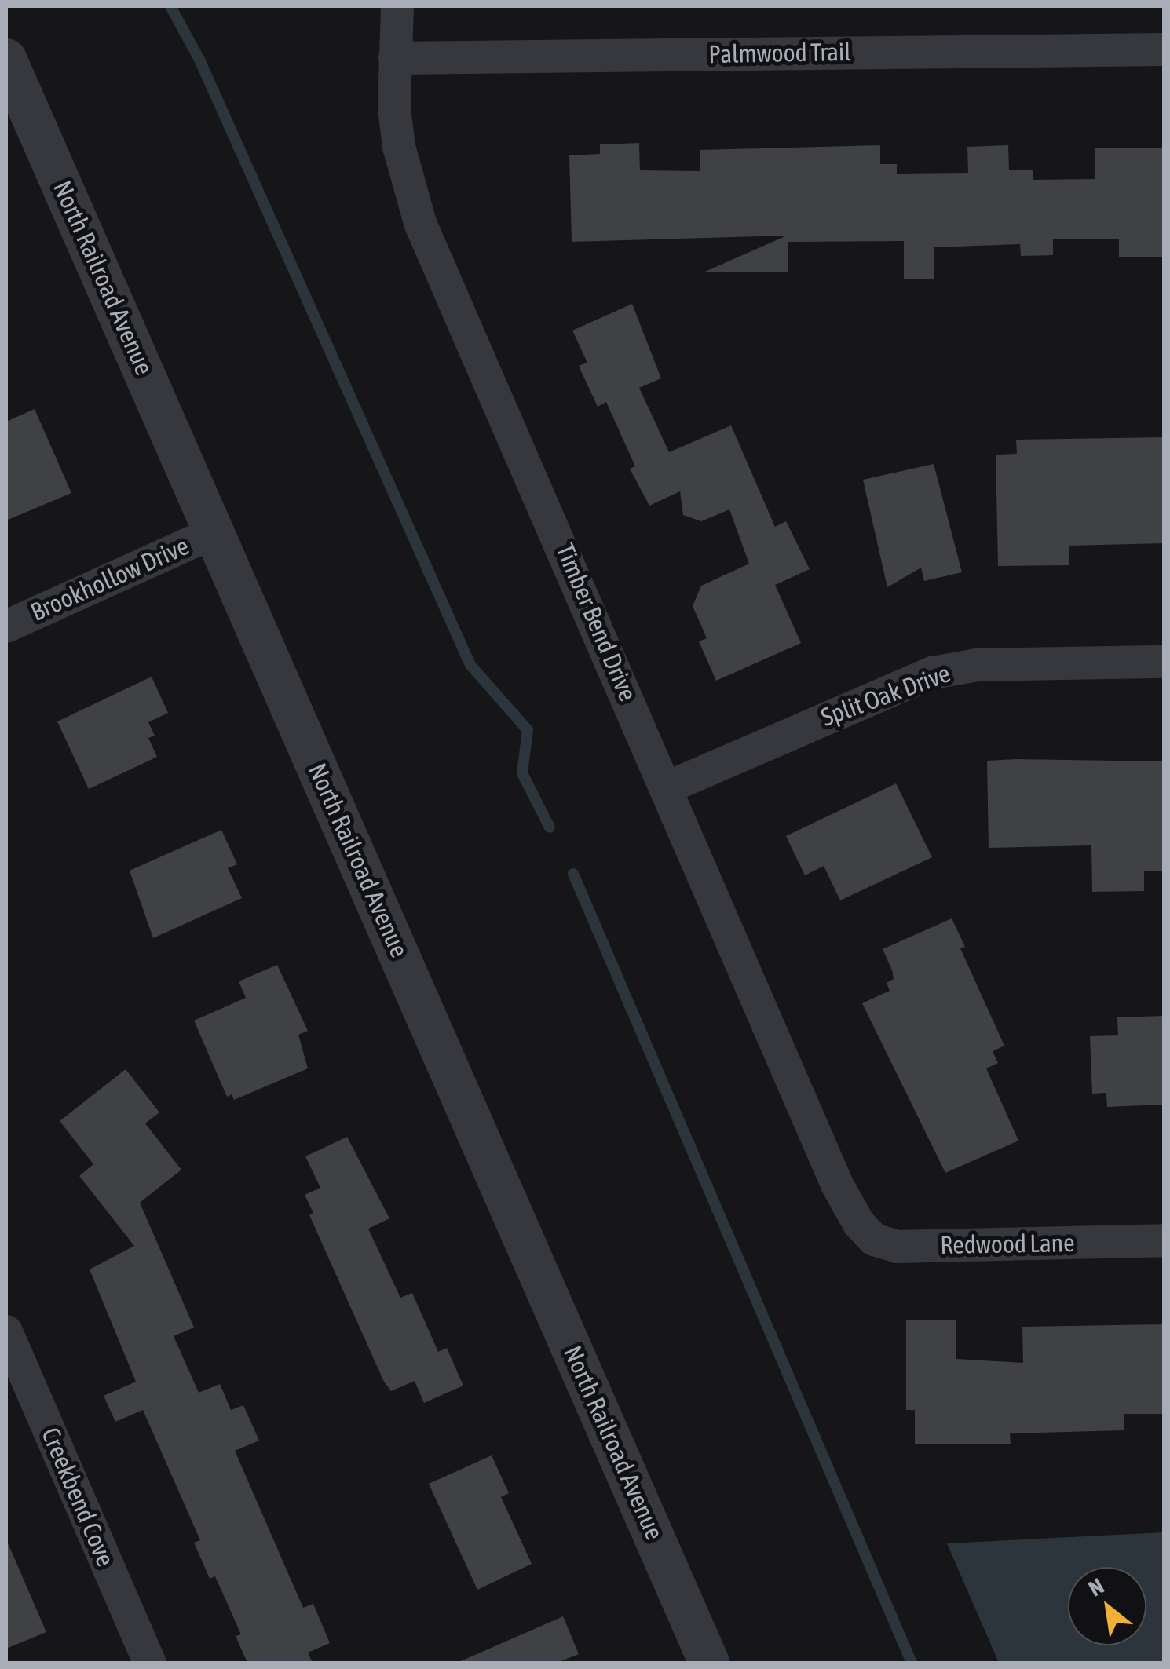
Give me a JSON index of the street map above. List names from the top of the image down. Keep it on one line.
{"streets":{"street":["Palmwood Trail","North Railroad Avenue","Brookhollow Drive","Timber Bend Drive","Split Oak Drive","Redwood Lane","Creekbend Cove"]},"crossings":[["Palmwood Trail","Timber Bend Drive"],["North Railroad Avenue","Brookhollow Drive"],["Timber Bend Drive","Split Oak Drive"],["Timber Bend Drive","Redwood Lane"]],"north":"top left"}
